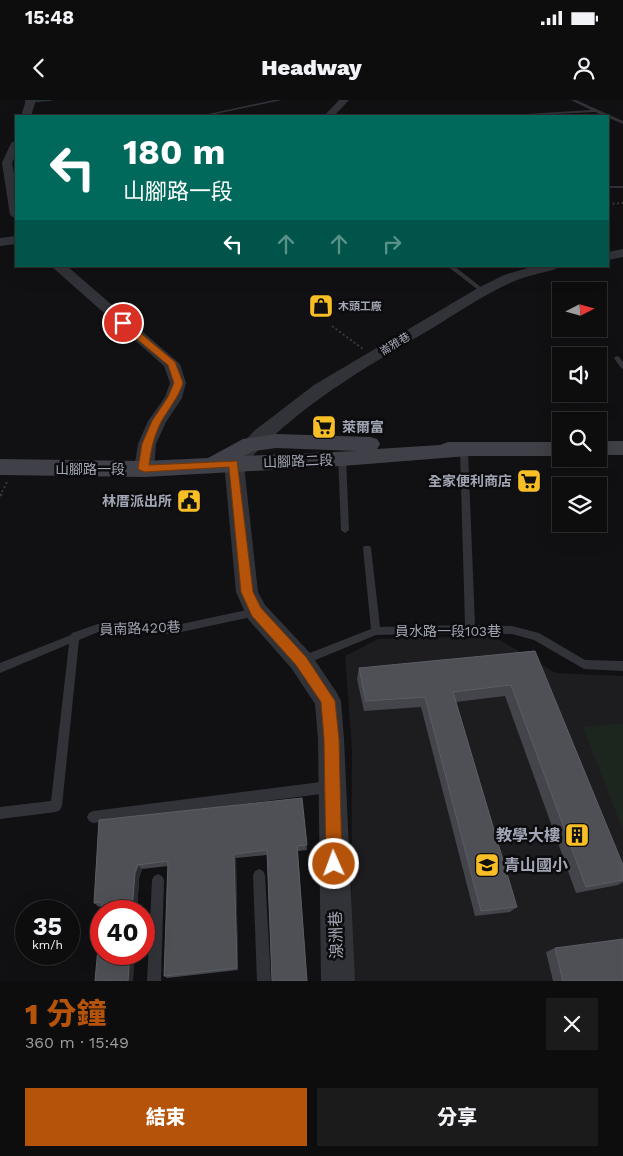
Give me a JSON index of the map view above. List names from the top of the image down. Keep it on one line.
{"streets":{"main road":["山腳路二段","山腳路一段"],"street":["崙雅巷","湶洲巷"],"lane":["員南路420巷","員水路一段103巷"]},"crossings":[["崙雅巷","山腳路二段"],["崙雅巷","山腳路一段"],["崙雅巷","湶洲巷"],["山腳路二段","山腳路一段"],["山腳路二段","湶洲巷"],["山腳路一段","湶洲巷"],["員南路420巷","湶洲巷"],["員水路一段103巷","湶洲巷"]],"places":{"shop":["木頭工廠"],"supermarket":["萊爾富","全家便利商店"],"public building":["林厝派出所"],"building":["教學大樓"],"school or university":["青山國小"]},"north":"right","page":{"status":"15:48","header":"Headway","turn":["180 m","山腳路一段"],"speed":"35 km/h","limit":"40","heading":["1 分鐘","360 m · 15:49"],"buttons":["結束","分享"]}}
